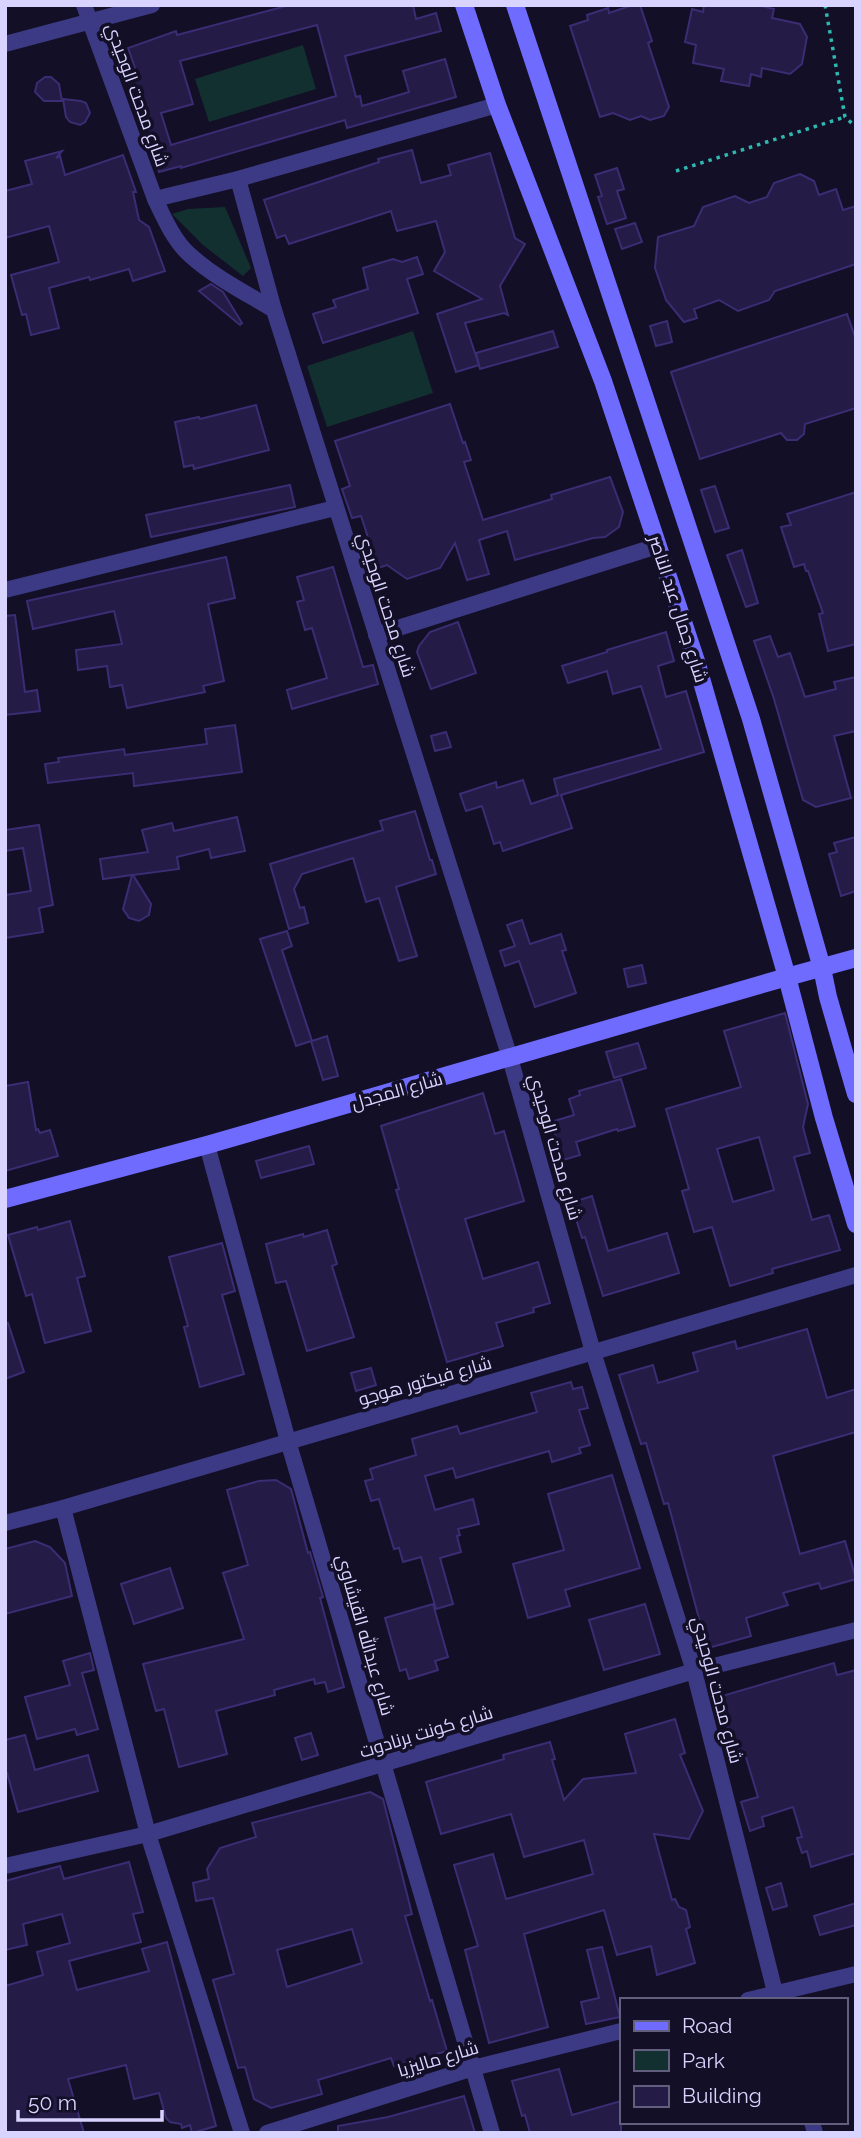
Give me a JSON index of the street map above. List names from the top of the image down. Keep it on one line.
{"streets":{"main road":["شارع جمال عبد الناصر","شارع المجدل"],"street":["شارع مدحت الوحيدي","شارع فيكتور هوجو","شارع عبدالله القيشاوي","شارع كونت برنادوت","شارع ماليزيا"]},"crossings":[["شارع مدحت الوحيدي","شارع المجدل"],["شارع مدحت الوحيدي","شارع فيكتور هوجو"],["شارع مدحت الوحيدي","شارع كونت برنادوت"],["شارع جمال عبد الناصر","شارع المجدل"],["شارع المجدل","شارع عبدالله القيشاوي"],["شارع فيكتور هوجو","شارع عبدالله القيشاوي"],["شارع عبدالله القيشاوي","شارع كونت برنادوت"],["شارع عبدالله القيشاوي","شارع ماليزيا"]],"legend":["Road","Park","Building"],"scale_bar":"50 m"}
